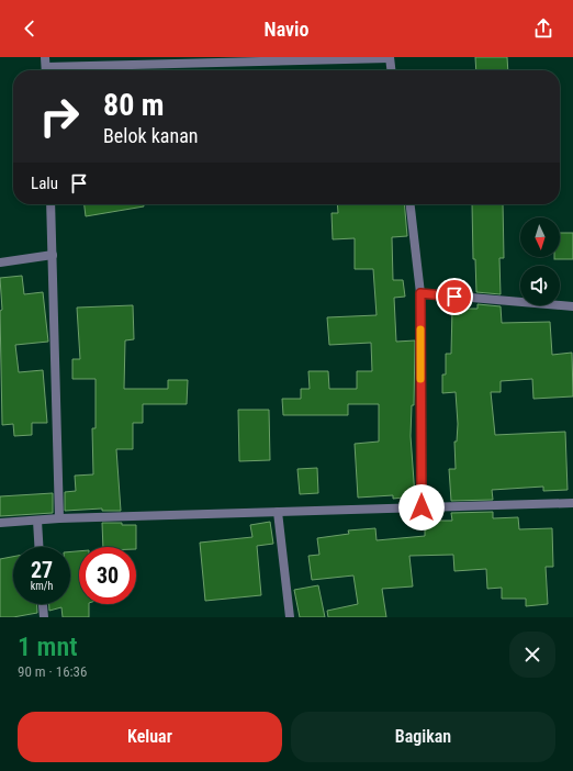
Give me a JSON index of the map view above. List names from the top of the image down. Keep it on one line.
{"north":"bottom","page":{"header":"Navio","turn":["80 m","Belok kanan"],"then":"Lalu","speed":"27 km/h","limit":"30","heading":["1 mnt","90 m · 16:36"],"buttons":["Keluar","Bagikan"]}}
